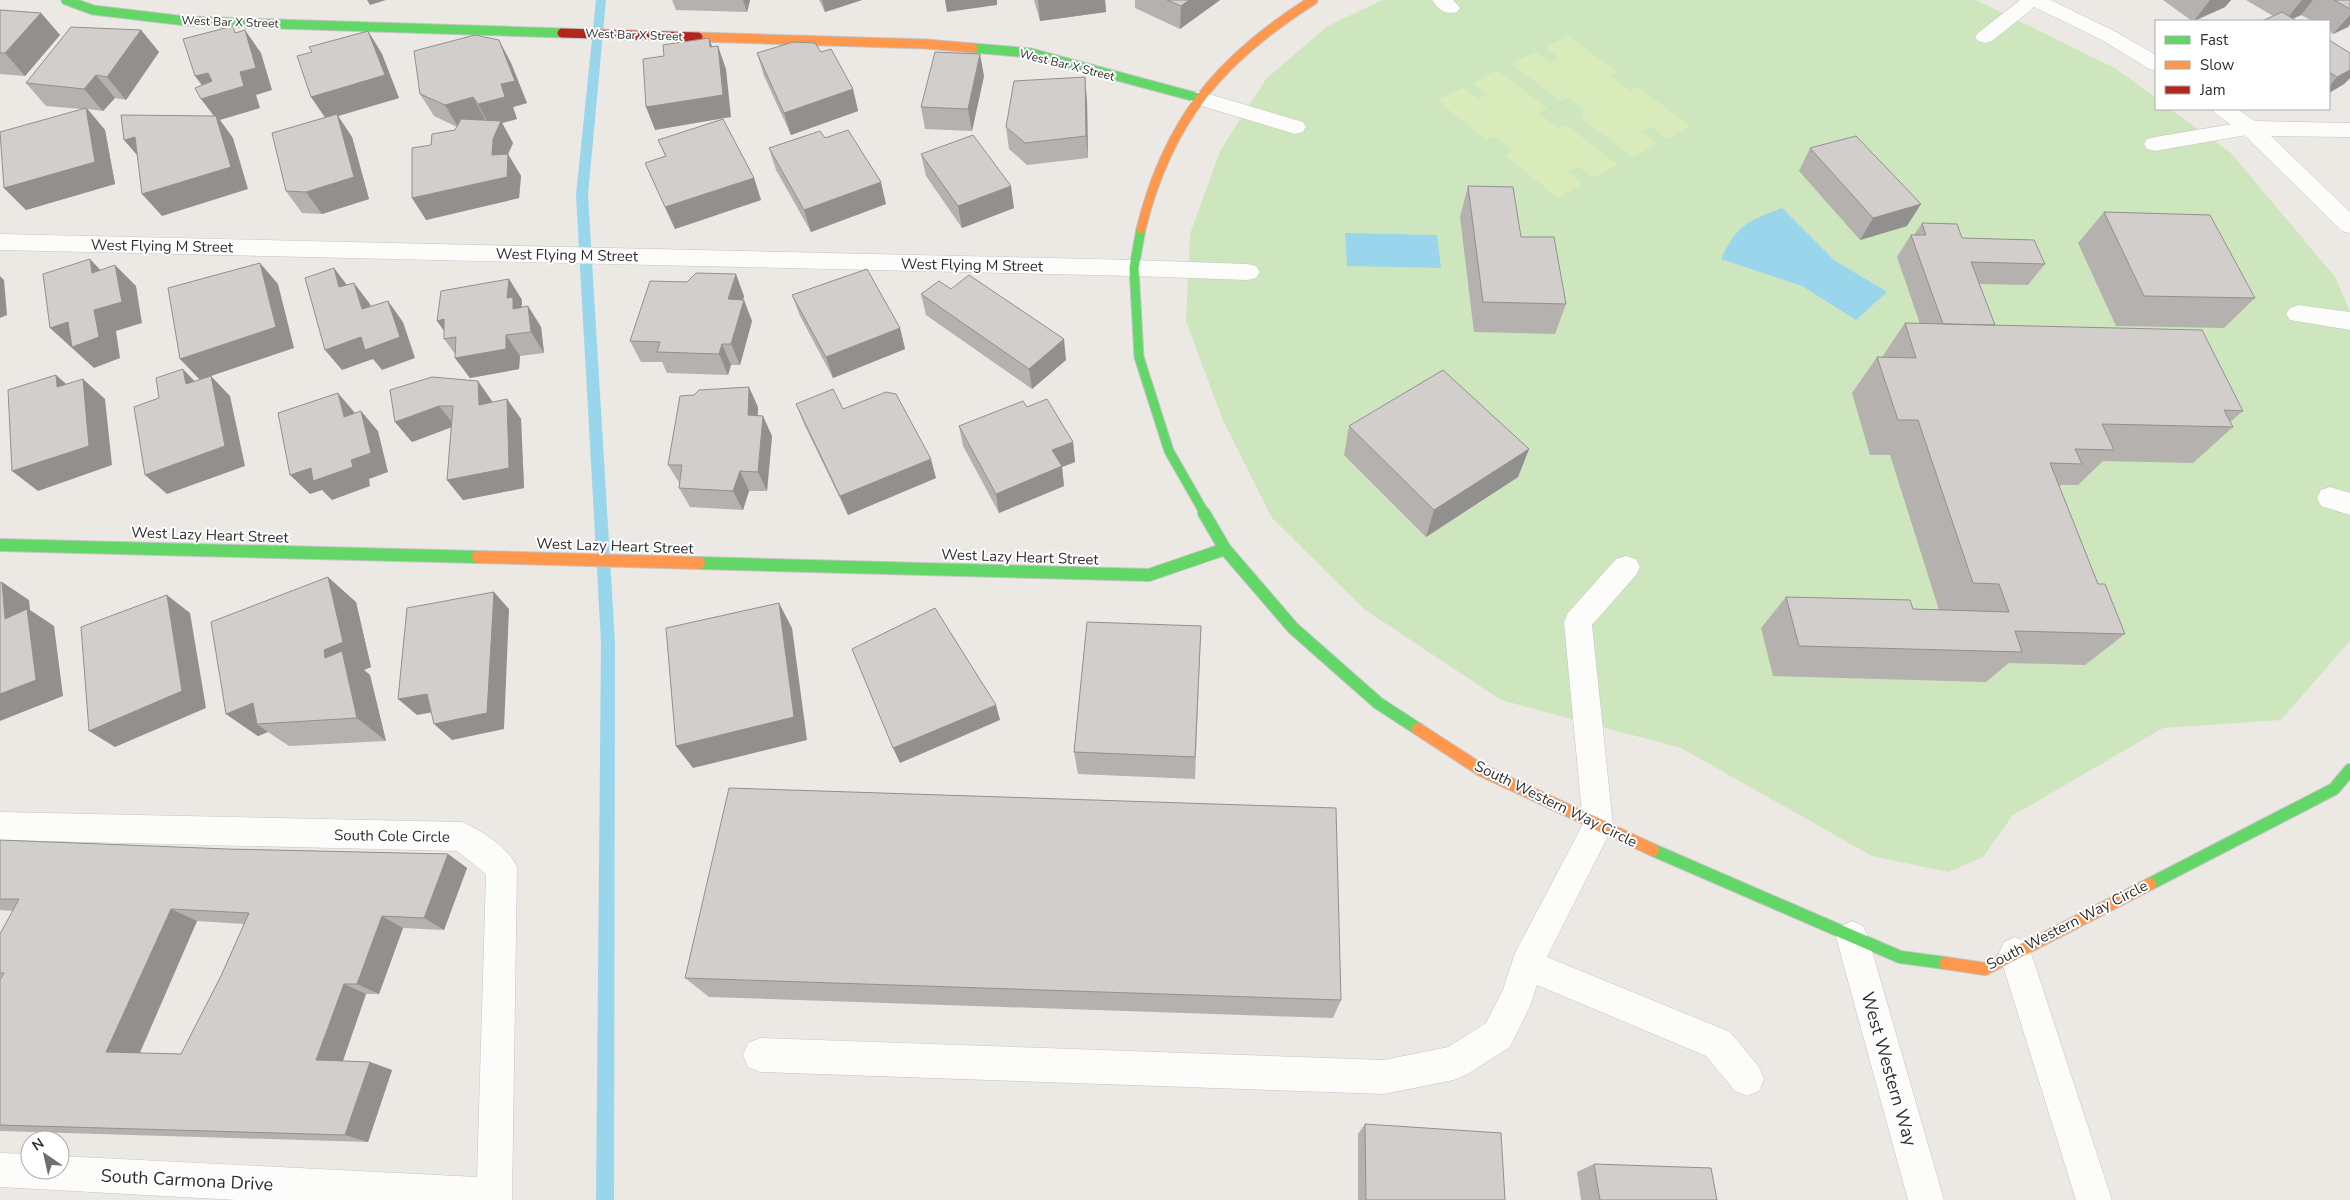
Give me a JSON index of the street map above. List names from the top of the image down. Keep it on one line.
{"streets":{"street":["West Bar X Street","West Flying M Street","West Lazy Heart Street","South Western Way Circle","South Cole Circle","West Western Way","South Carmona Drive"]},"crossings":[["West Bar X Street","South Western Way Circle"],["West Flying M Street","South Western Way Circle"],["West Lazy Heart Street","South Western Way Circle"],["South Western Way Circle","West Western Way"],["South Cole Circle","South Carmona Drive"]],"legend":["Fast","Slow","Jam"],"north":"top left"}
